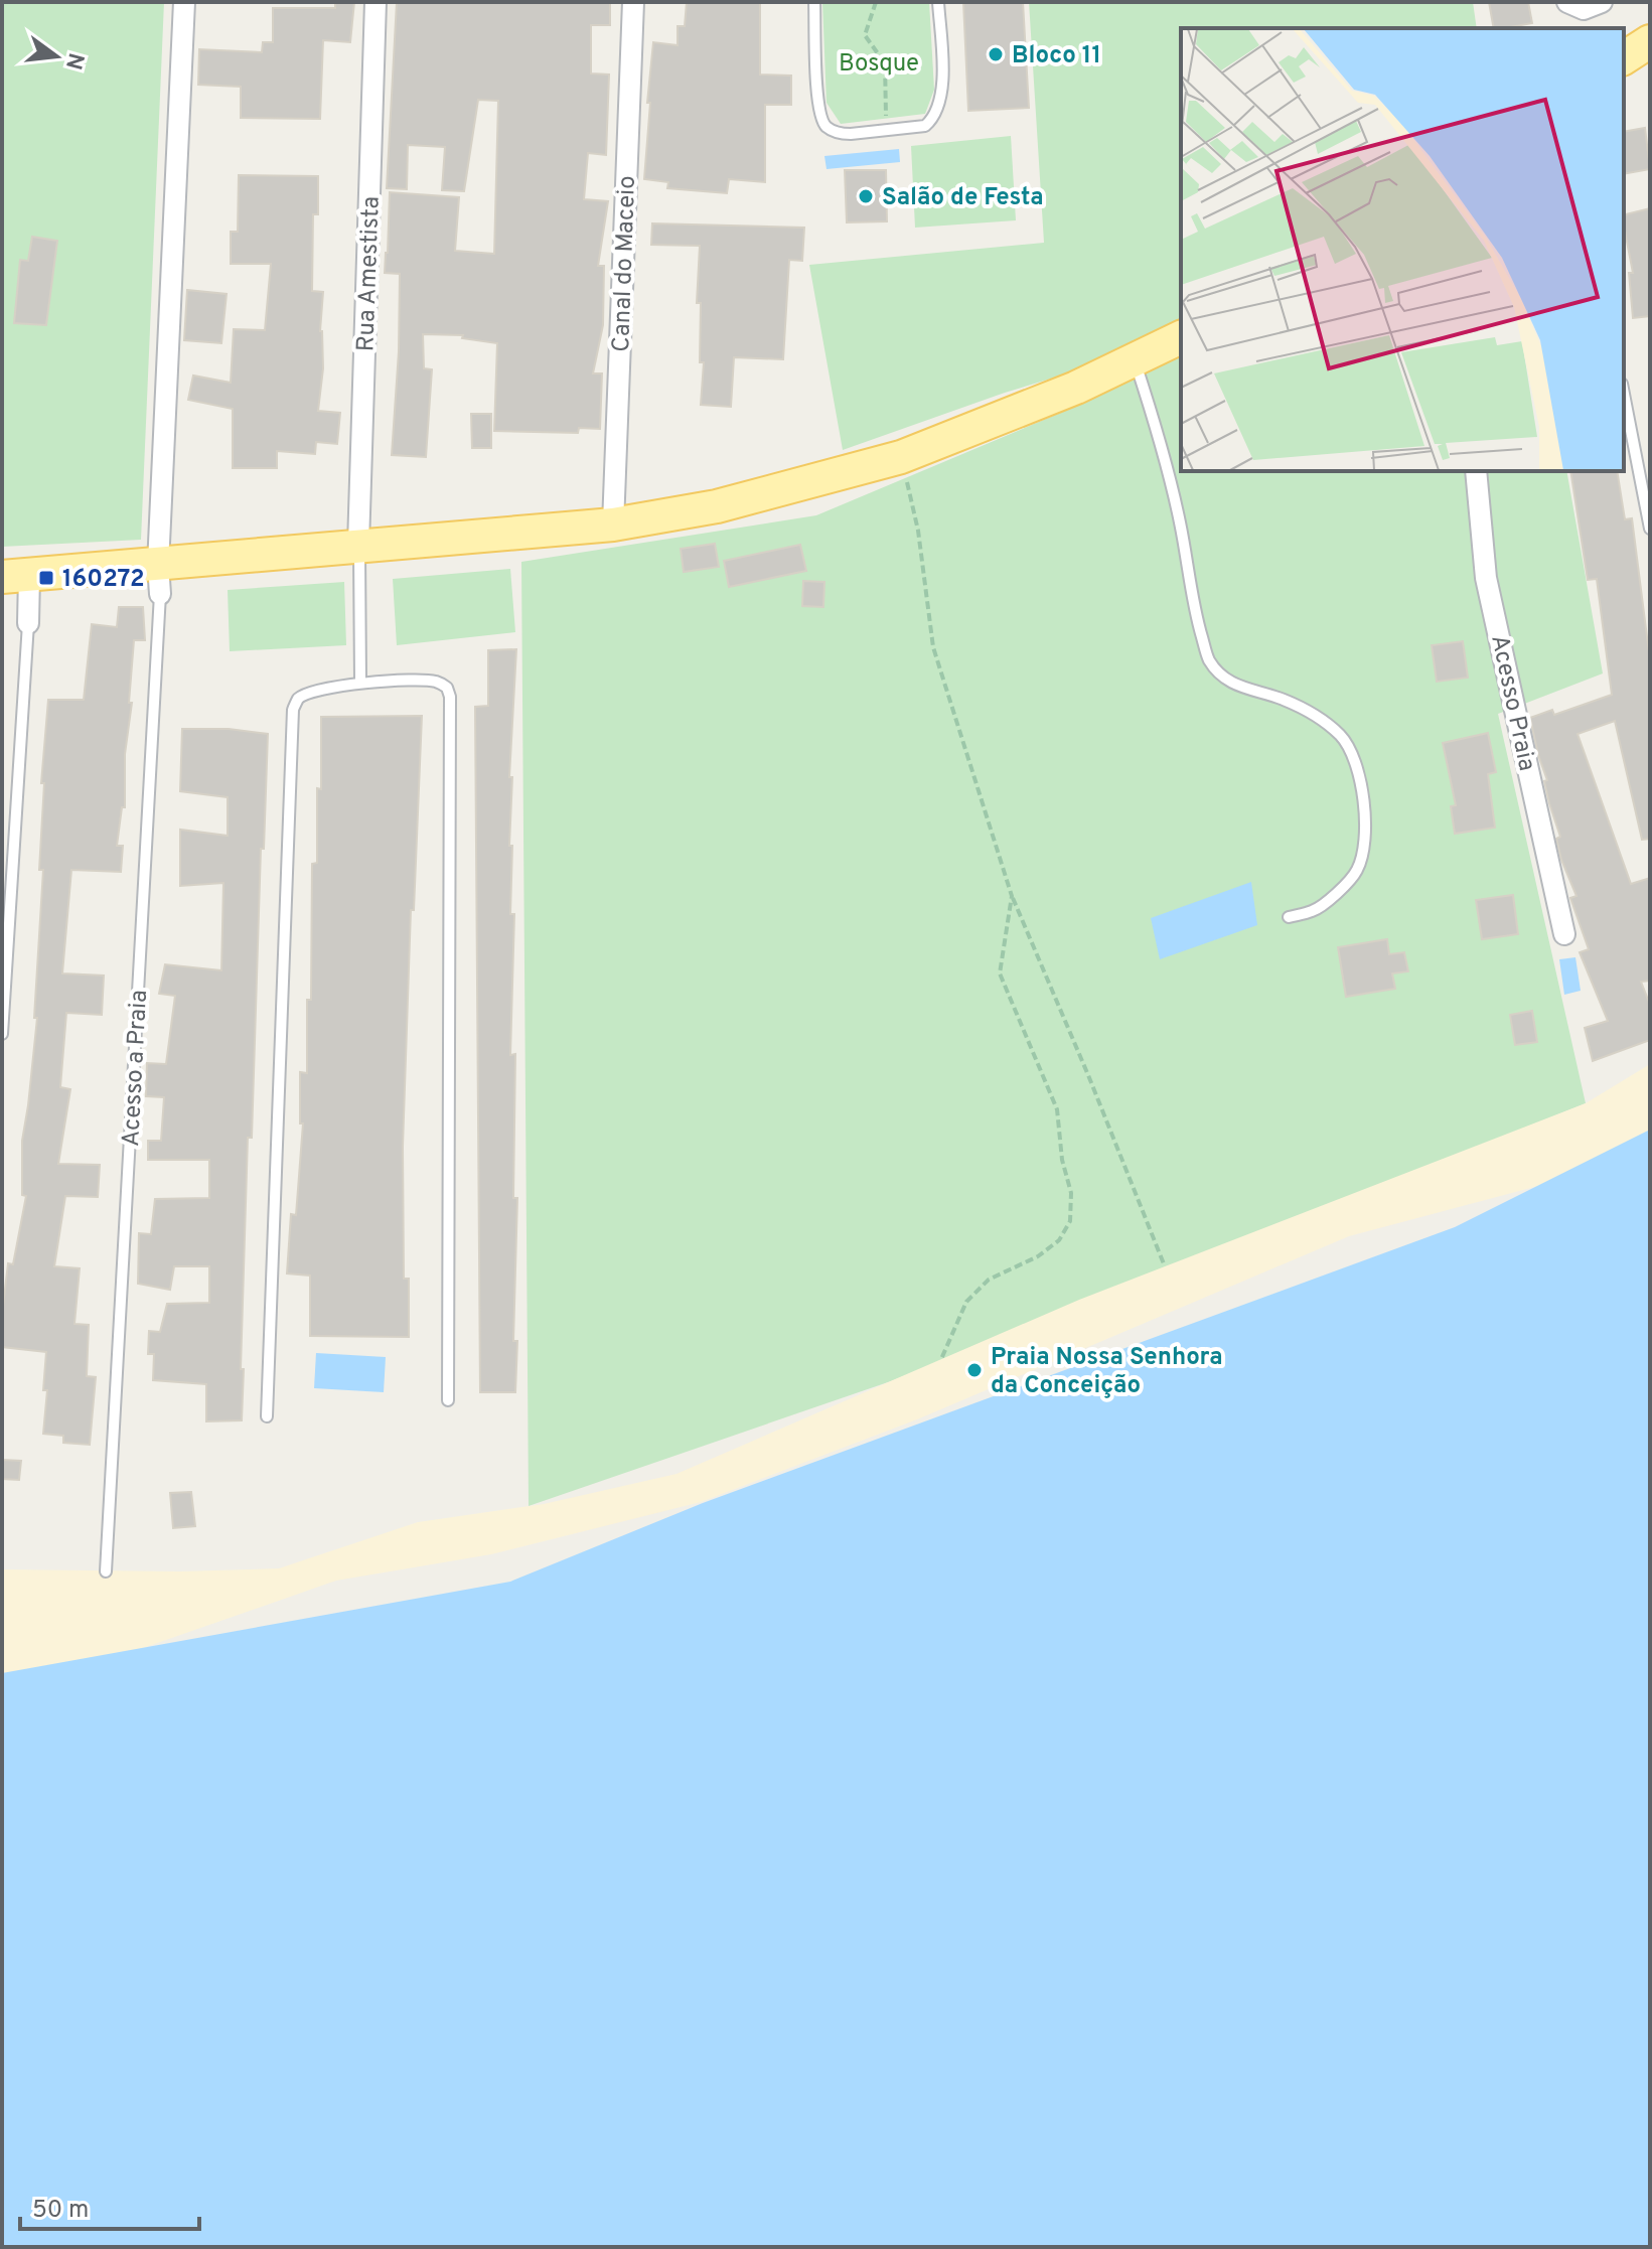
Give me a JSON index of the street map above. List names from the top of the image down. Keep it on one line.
{"streets":{"street":["Canal do Maceio","Rua Amestista","Acesso Praia"],"lane":["Acesso a Praia"]},"parks":["Bosque"],"places":{"other":["Bloco 11","Salão de Festa","Praia Nossa Senhora da Conceição"],"transit":["160272"]},"scale_bar":"50 m","north":"right"}
